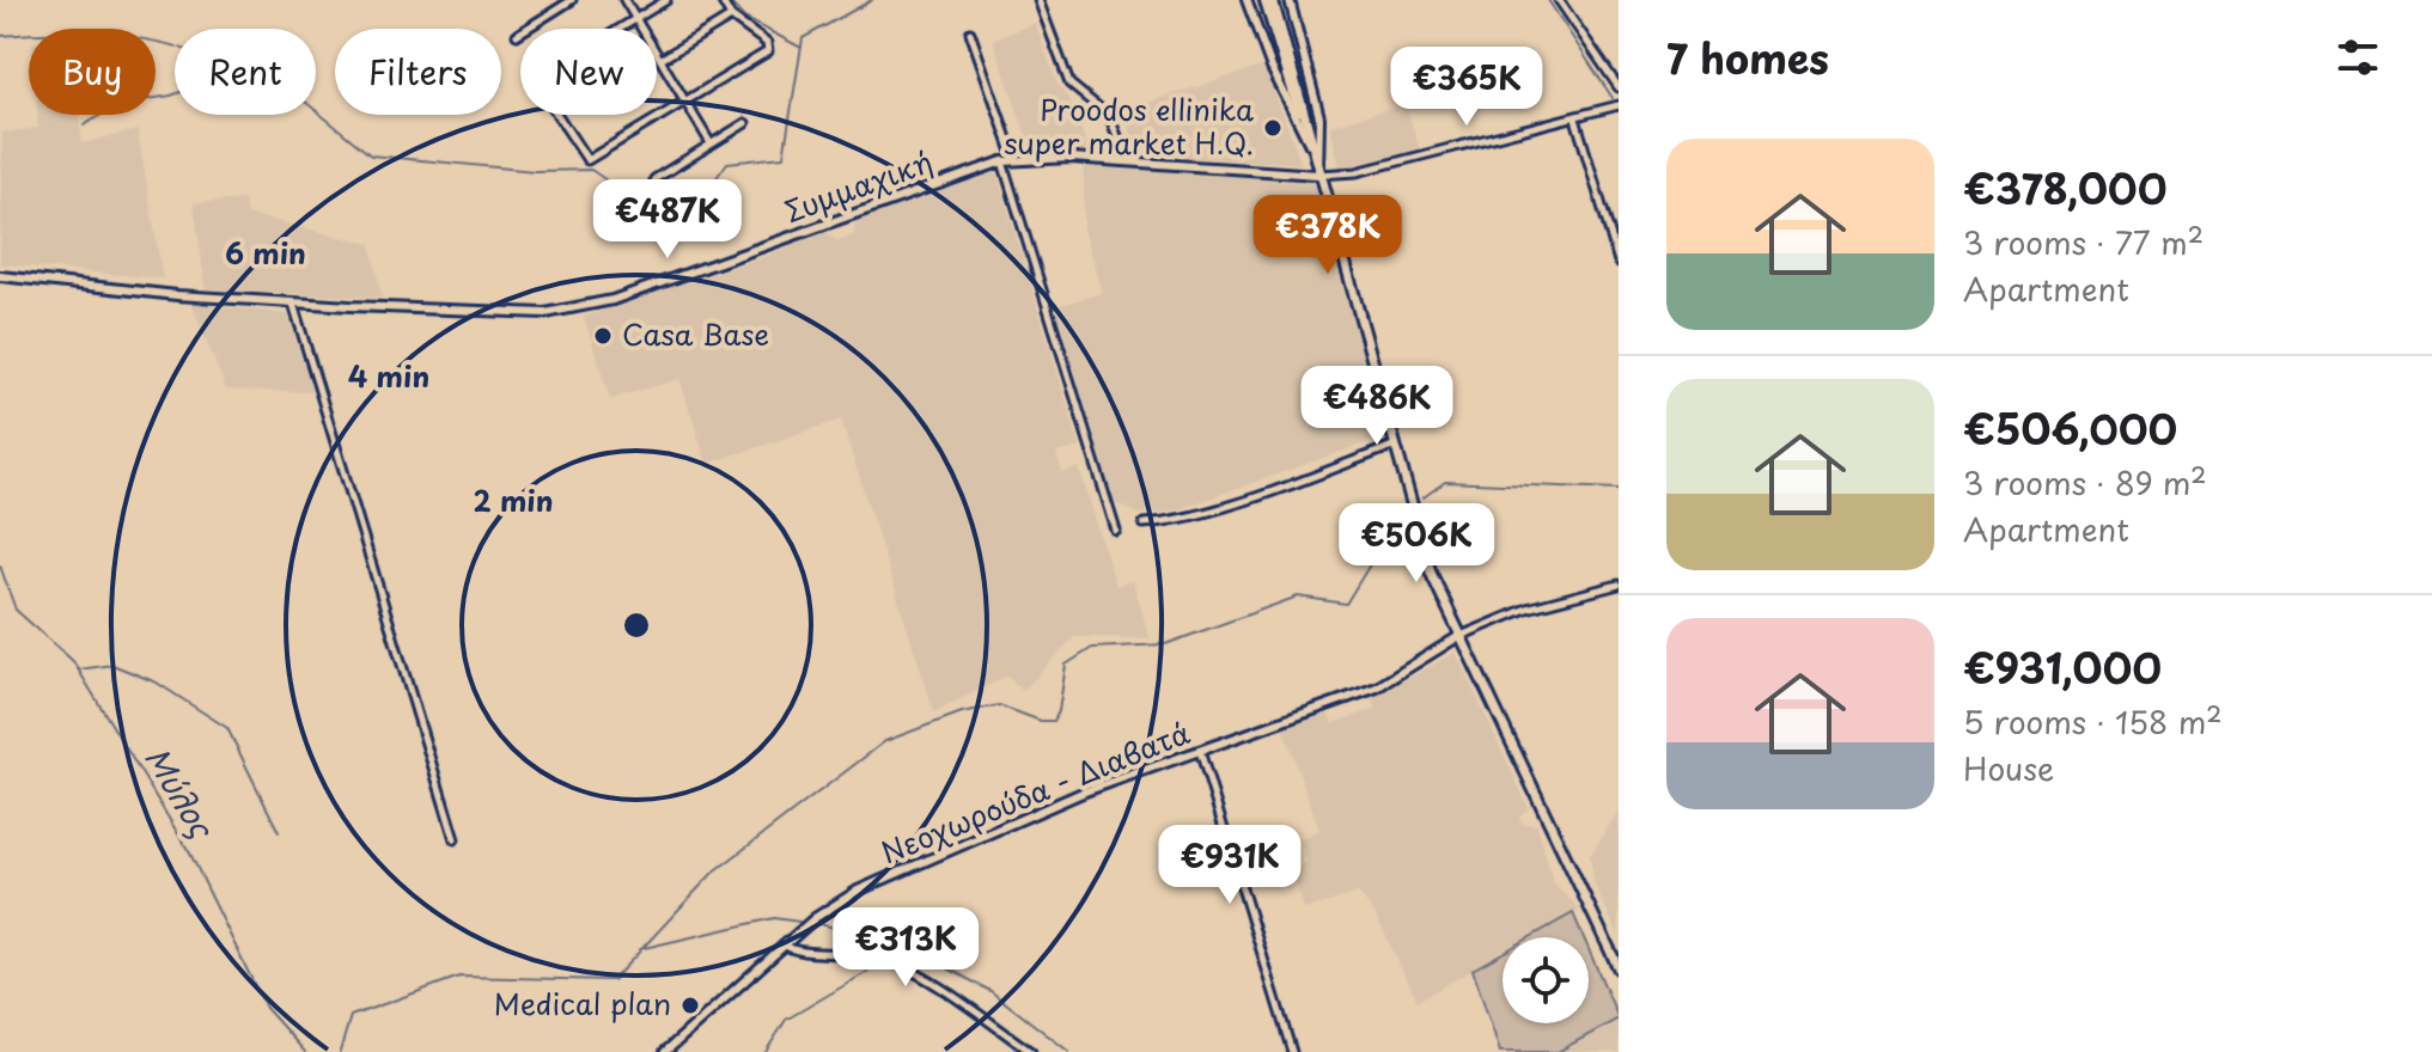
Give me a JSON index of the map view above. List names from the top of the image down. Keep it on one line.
{"streets":{"street":["Συμμαχική","Νεοχωρούδα - Διαβατά"]},"water":["Μύλος"],"places":["Proodos ellinika super market H.Q.","Casa Base","Medical plan"],"page":{"heading":"7 homes","chip":["Buy","Rent","Filters","New"],"price":["€365K","€487K","€378K","€486K","€506K","€931K","€313K"],"list":[{"name":"€378,000","note":"3 rooms · 77 m² · Apartment"},{"name":"€506,000","note":"3 rooms · 89 m² · Apartment"},{"name":"€931,000","note":"5 rooms · 158 m² · House"}]},"rings":["6 min","4 min","2 min"]}
